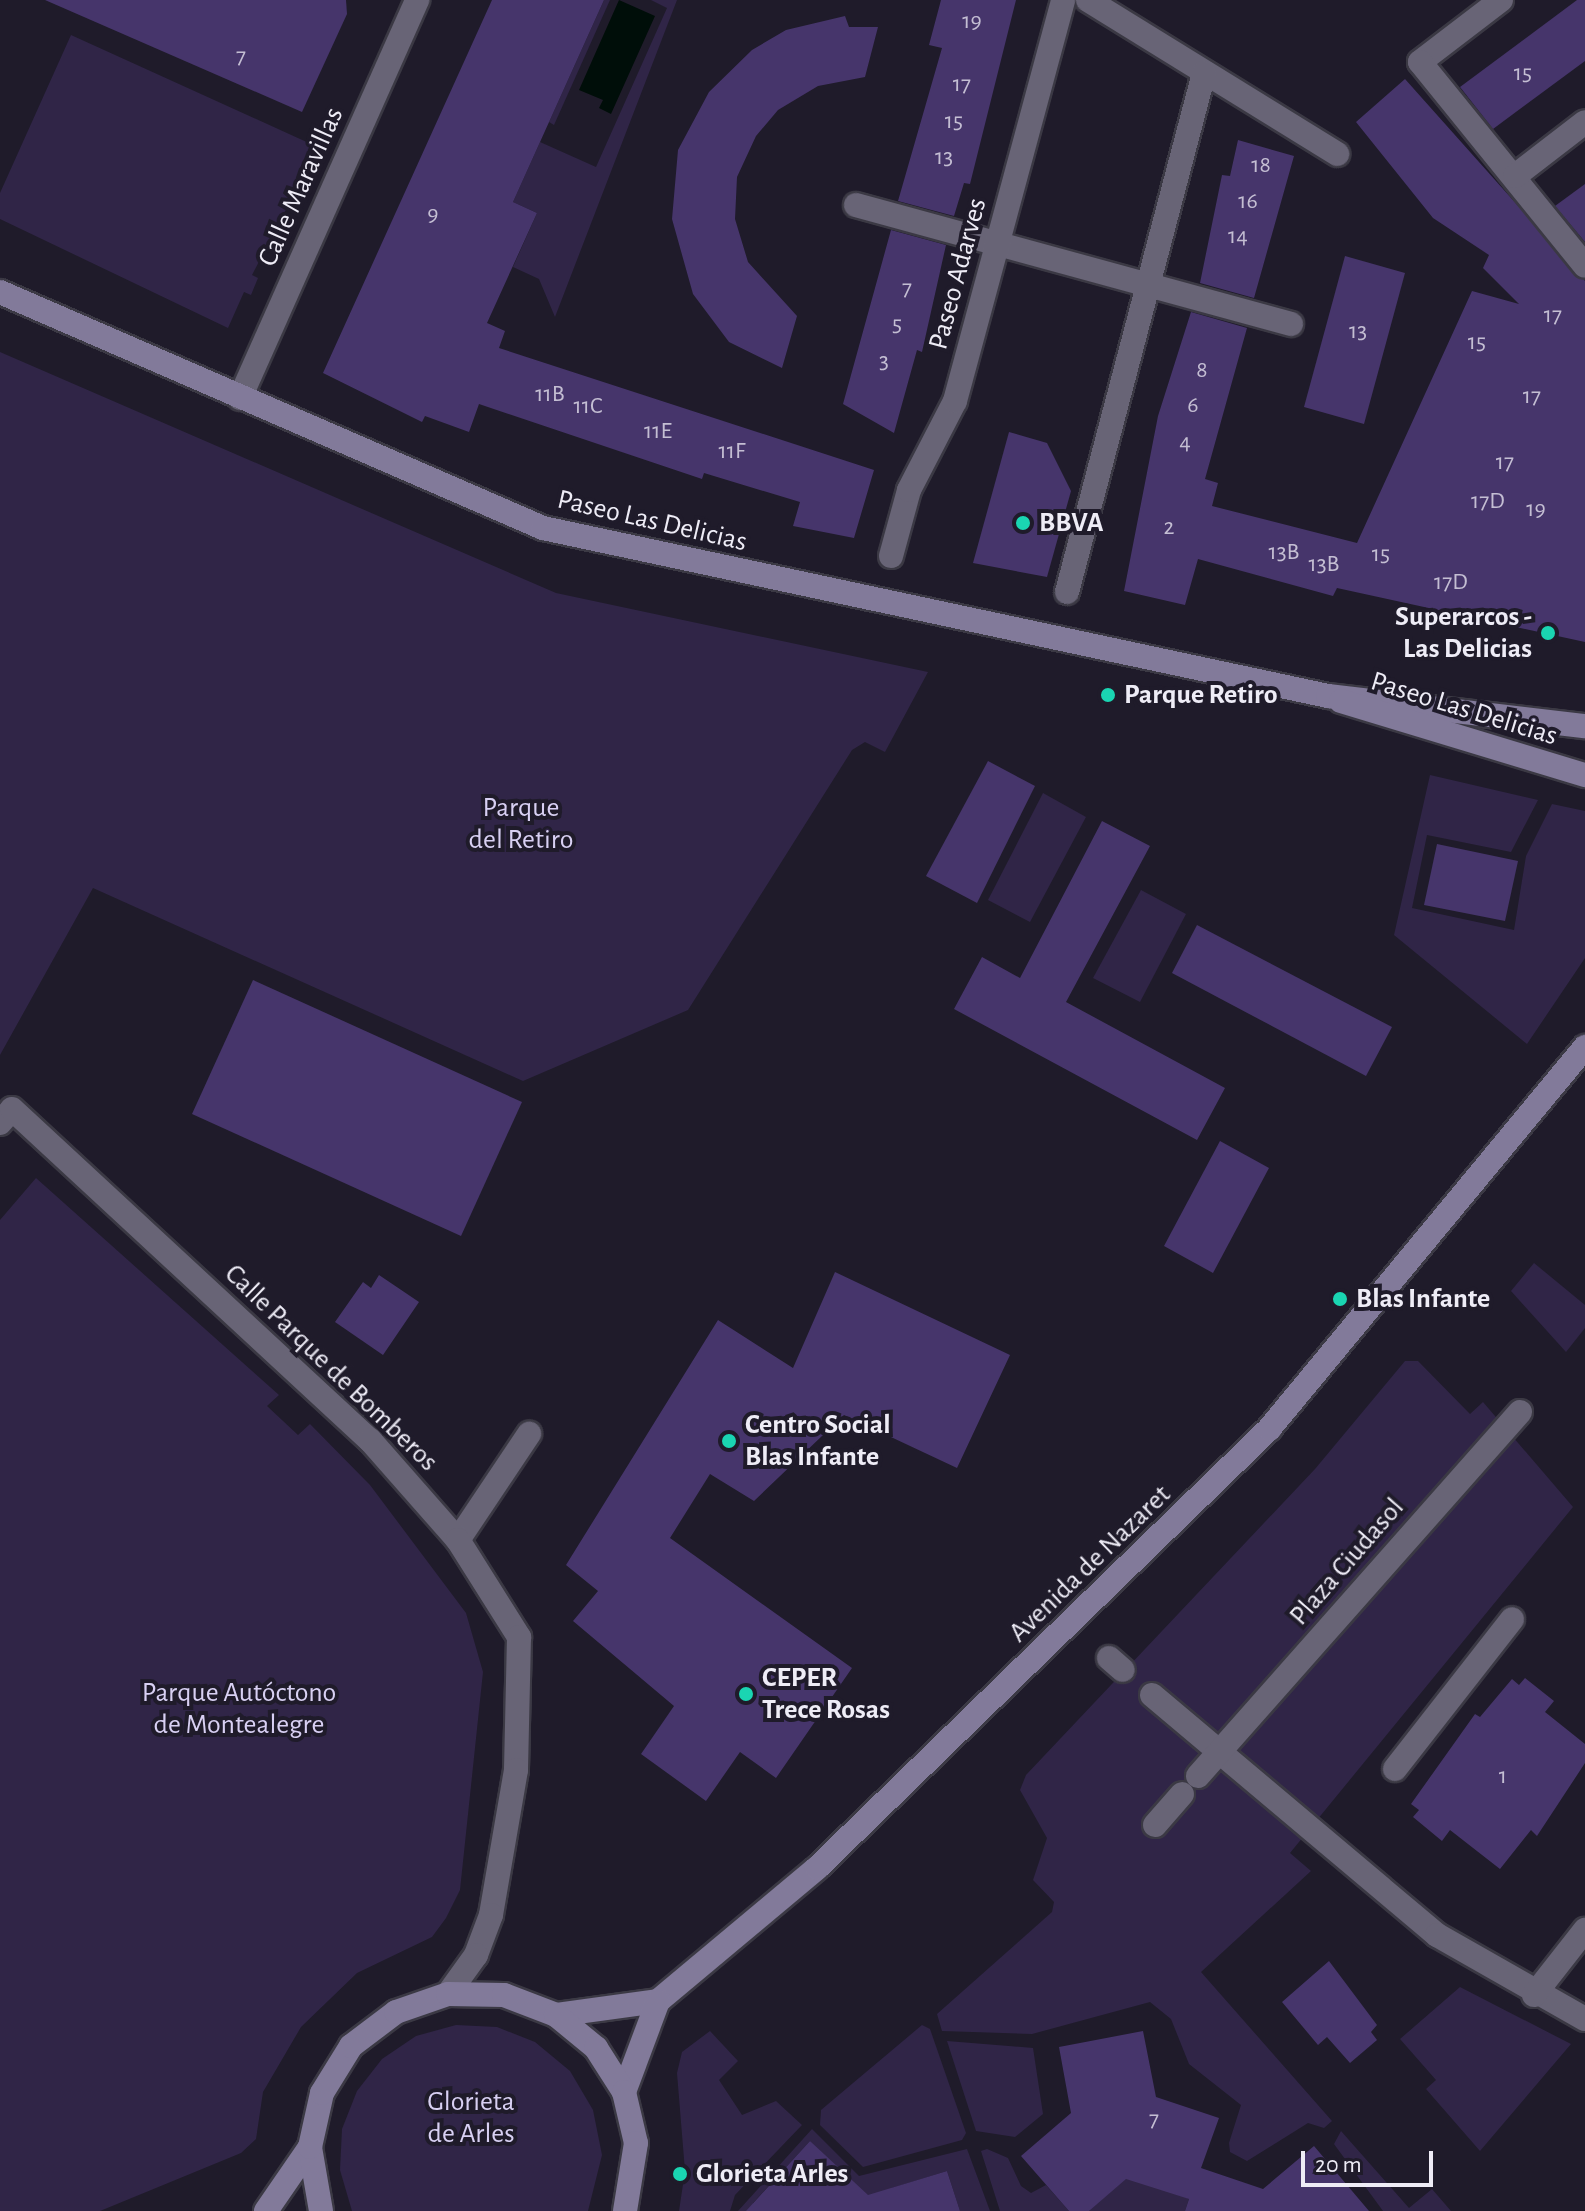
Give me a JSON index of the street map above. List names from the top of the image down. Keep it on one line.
{"streets":{"street":["Calle Maravillas","Paseo Adarves","Paseo Las Delicias","Calle Parque de Bomberos","Plaza Ciudasol","Avenida de Nazaret"]},"crossings":[["Calle Maravillas","Paseo Las Delicias"]],"parks":["Parque del Retiro","Parque Autóctono de Montealegre","Glorieta de Arles"],"places":["BBVA","Superarcos - Las Delicias","Parque Retiro","Blas Infante","Centro Social Blas Infante","CEPER Trece Rosas","Glorieta Arles"],"house_numbers":["19","7","15","17","15","13","18","16","9","14","7","17","5","13","15","3","8","11B","17","6","11C","11E","4","11F","17","17D","19","2","13B","15","13B","17D","1","7"],"scale_bar":"20 m"}
